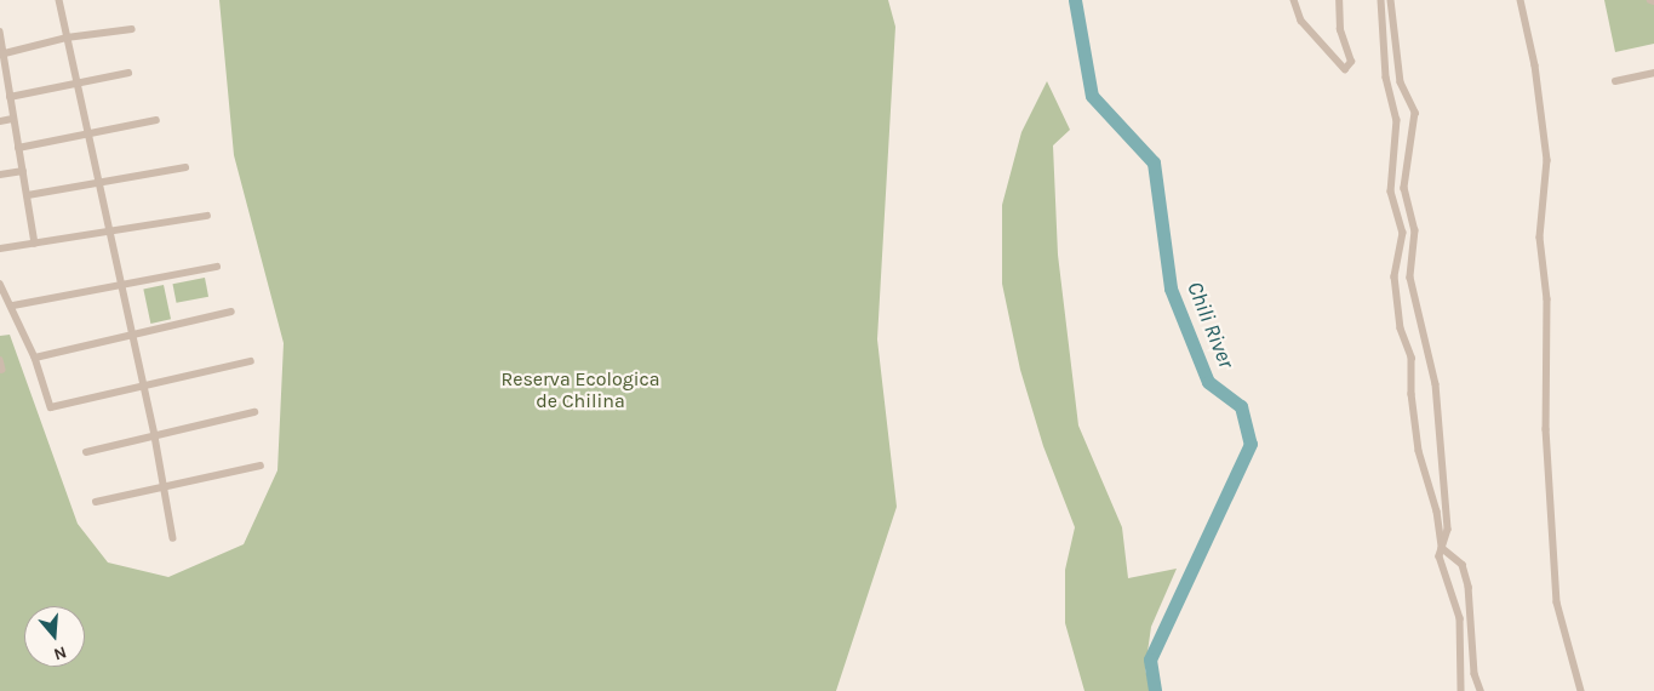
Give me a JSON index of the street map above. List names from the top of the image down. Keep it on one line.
{"water":["Chili River"],"parks":["Reserva Ecologica de Chilina"],"north":"bottom"}
